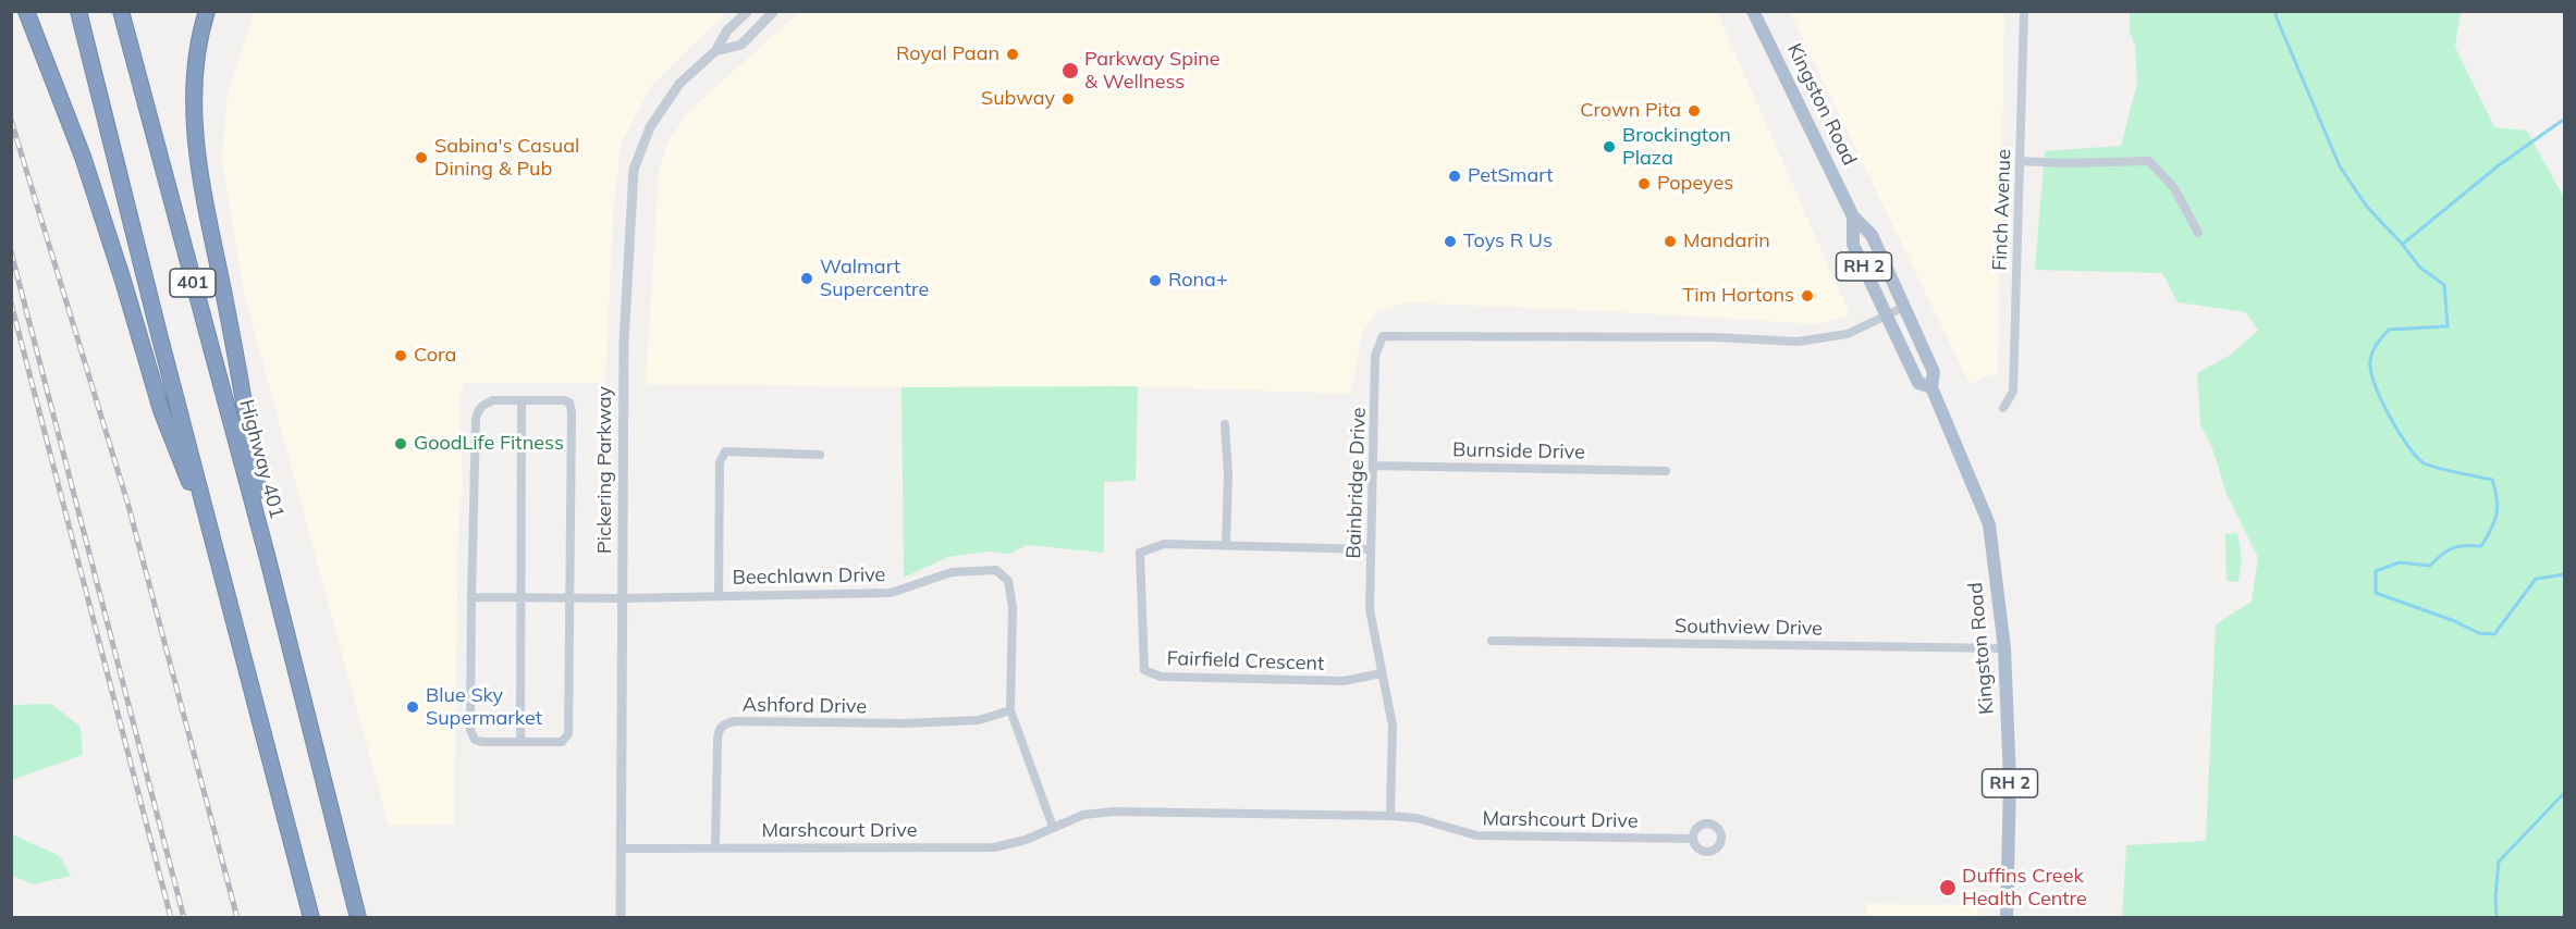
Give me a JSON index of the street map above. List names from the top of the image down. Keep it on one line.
{"streets":{"highway":["401","Highway 401"],"main road":["Kingston Road","RH 2"],"street":["Finch Avenue","Burnside Drive","Pickering Parkway","Bainbridge Drive","Beechlawn Drive","Southview Drive","Fairfield Crescent","Ashford Drive","Marshcourt Drive"]},"crossings":[["Kingston Road","Bainbridge Drive"],["Kingston Road","Southview Drive"],["Burnside Drive","Bainbridge Drive"],["Pickering Parkway","Beechlawn Drive"],["Pickering Parkway","Marshcourt Drive"],["Bainbridge Drive","Fairfield Crescent"],["Bainbridge Drive","Marshcourt Drive"],["Beechlawn Drive","Ashford Drive"],["Beechlawn Drive","Marshcourt Drive"],["Ashford Drive","Marshcourt Drive"]],"places":["Royal Paan","Parkway Spine & Wellness","Subway","Crown Pita","Brockington Plaza","Sabina's Casual Dining & Pub","PetSmart","Popeyes","Toys R Us","Mandarin","Walmart Supercentre","Rona+","Tim Hortons","Cora","GoodLife Fitness","Blue Sky Supermarket","Duffins Creek Health Centre"]}
